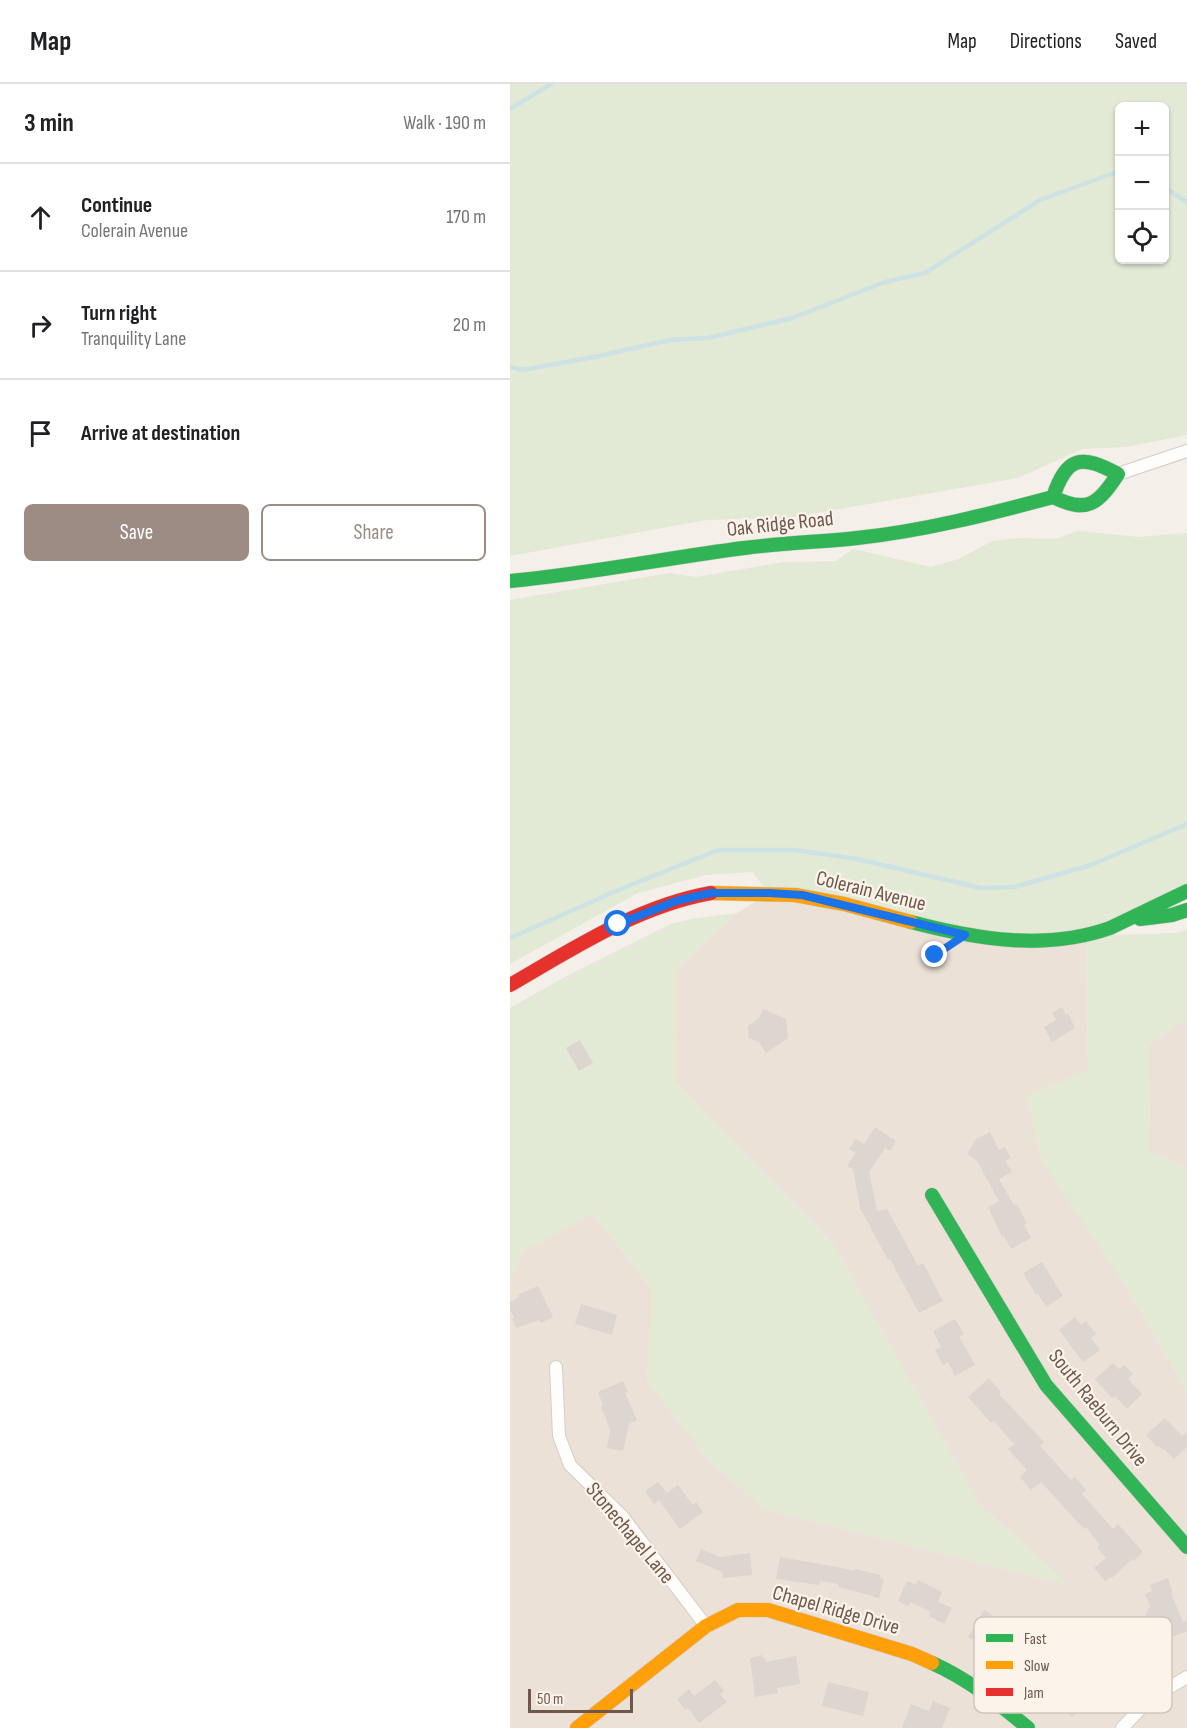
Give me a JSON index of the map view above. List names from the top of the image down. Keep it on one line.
{"streets":{"street":["Oak Ridge Road","Colerain Avenue","South Raeburn Drive","Stonechapel Lane","Chapel Ridge Drive"]},"crossings":[["Stonechapel Lane","Chapel Ridge Drive"]],"legend":["Fast","Slow","Jam"],"scale_bar":"50 m","page":{"header":"Map","nav":["Map","Directions","Saved"],"heading":["3 min","Walk · 190 m"],"map_buttons":["+","−"],"list":[["Continue","Colerain Avenue","170 m"],["Turn right","Tranquility Lane","20 m"],"Arrive at destination"],"buttons":["Save","Share"],"scale":"50 m"}}
